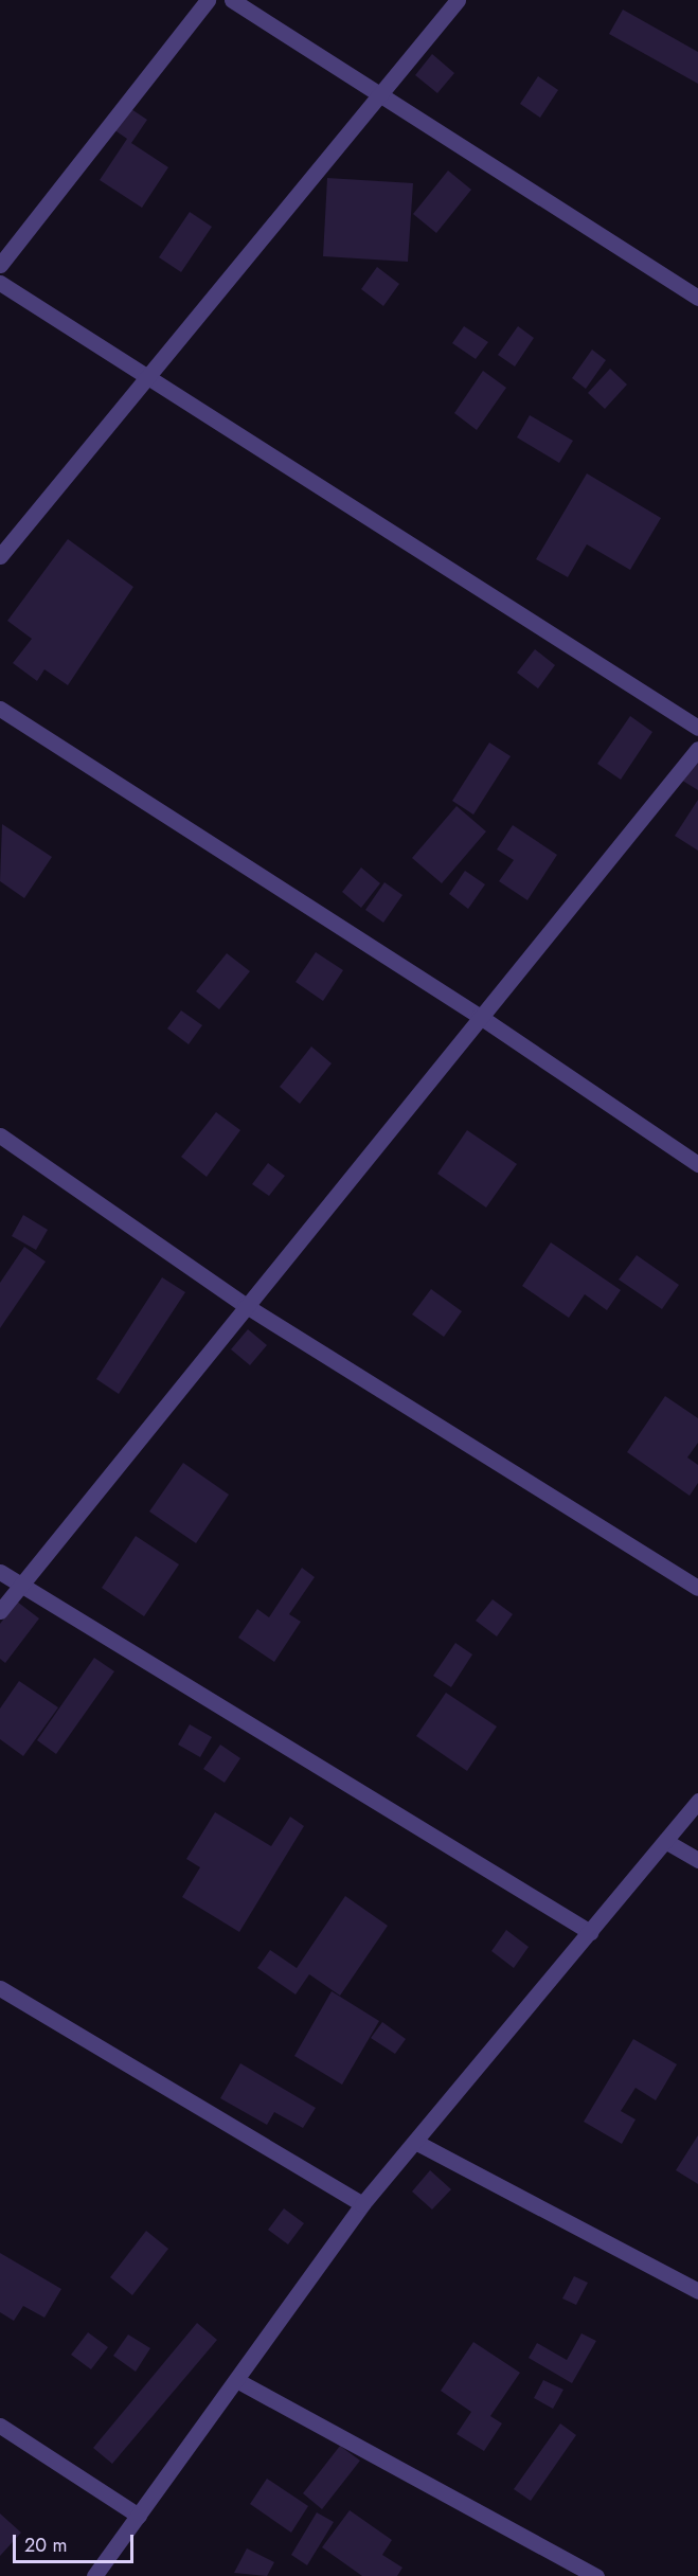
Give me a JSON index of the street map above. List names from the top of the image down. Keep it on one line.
{"scale_bar":"20 m"}
